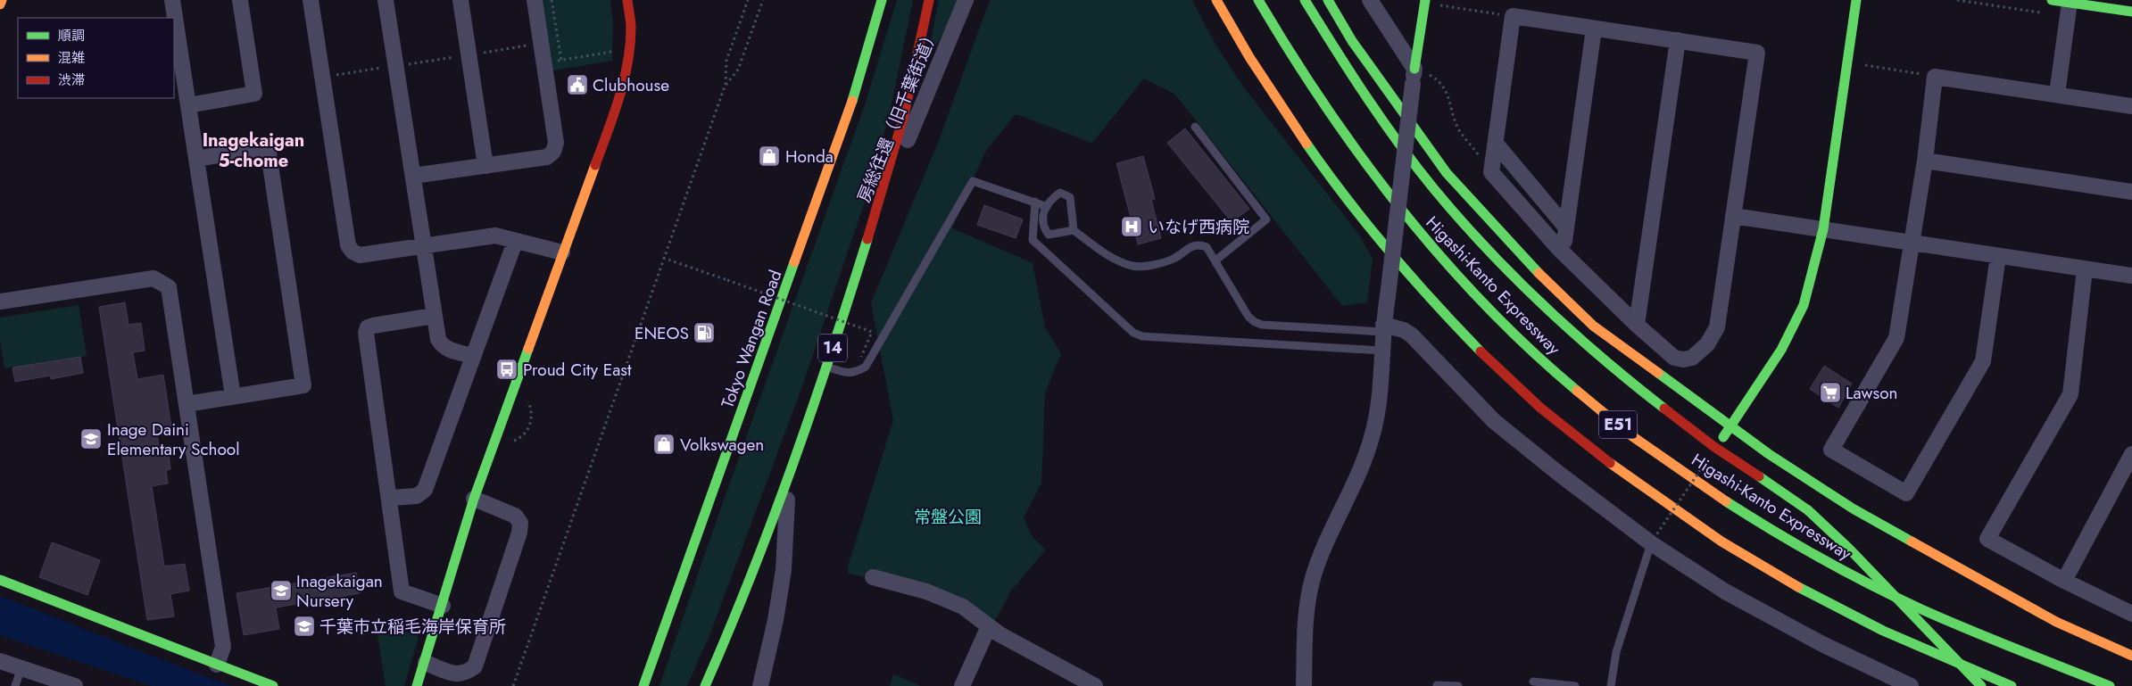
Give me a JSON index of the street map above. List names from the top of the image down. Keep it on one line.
{"streets":{"main road":["Higashi-Kanto Expressway","Tokyo Wangan Road","14","E51"],"street":["房総往還（旧千葉街道）"]},"crossings":[["房総往還（旧千葉街道）","14"]],"districts":["Inagekaigan 5-chome"],"parks":["常盤公園"],"places":{"public building":["Clubhouse"],"shop":["Honda","Volkswagen"],"hospital":["いなげ西病院"],"fuel station":["ENEOS"],"bus stop":["Proud City East"],"supermarket":["Lawson"],"school or university":["Inage Daini Elementary School","Inagekaigan Nursery","千葉市立稲毛海岸保育所"]},"legend":["順調","混雑","渋滞"]}
